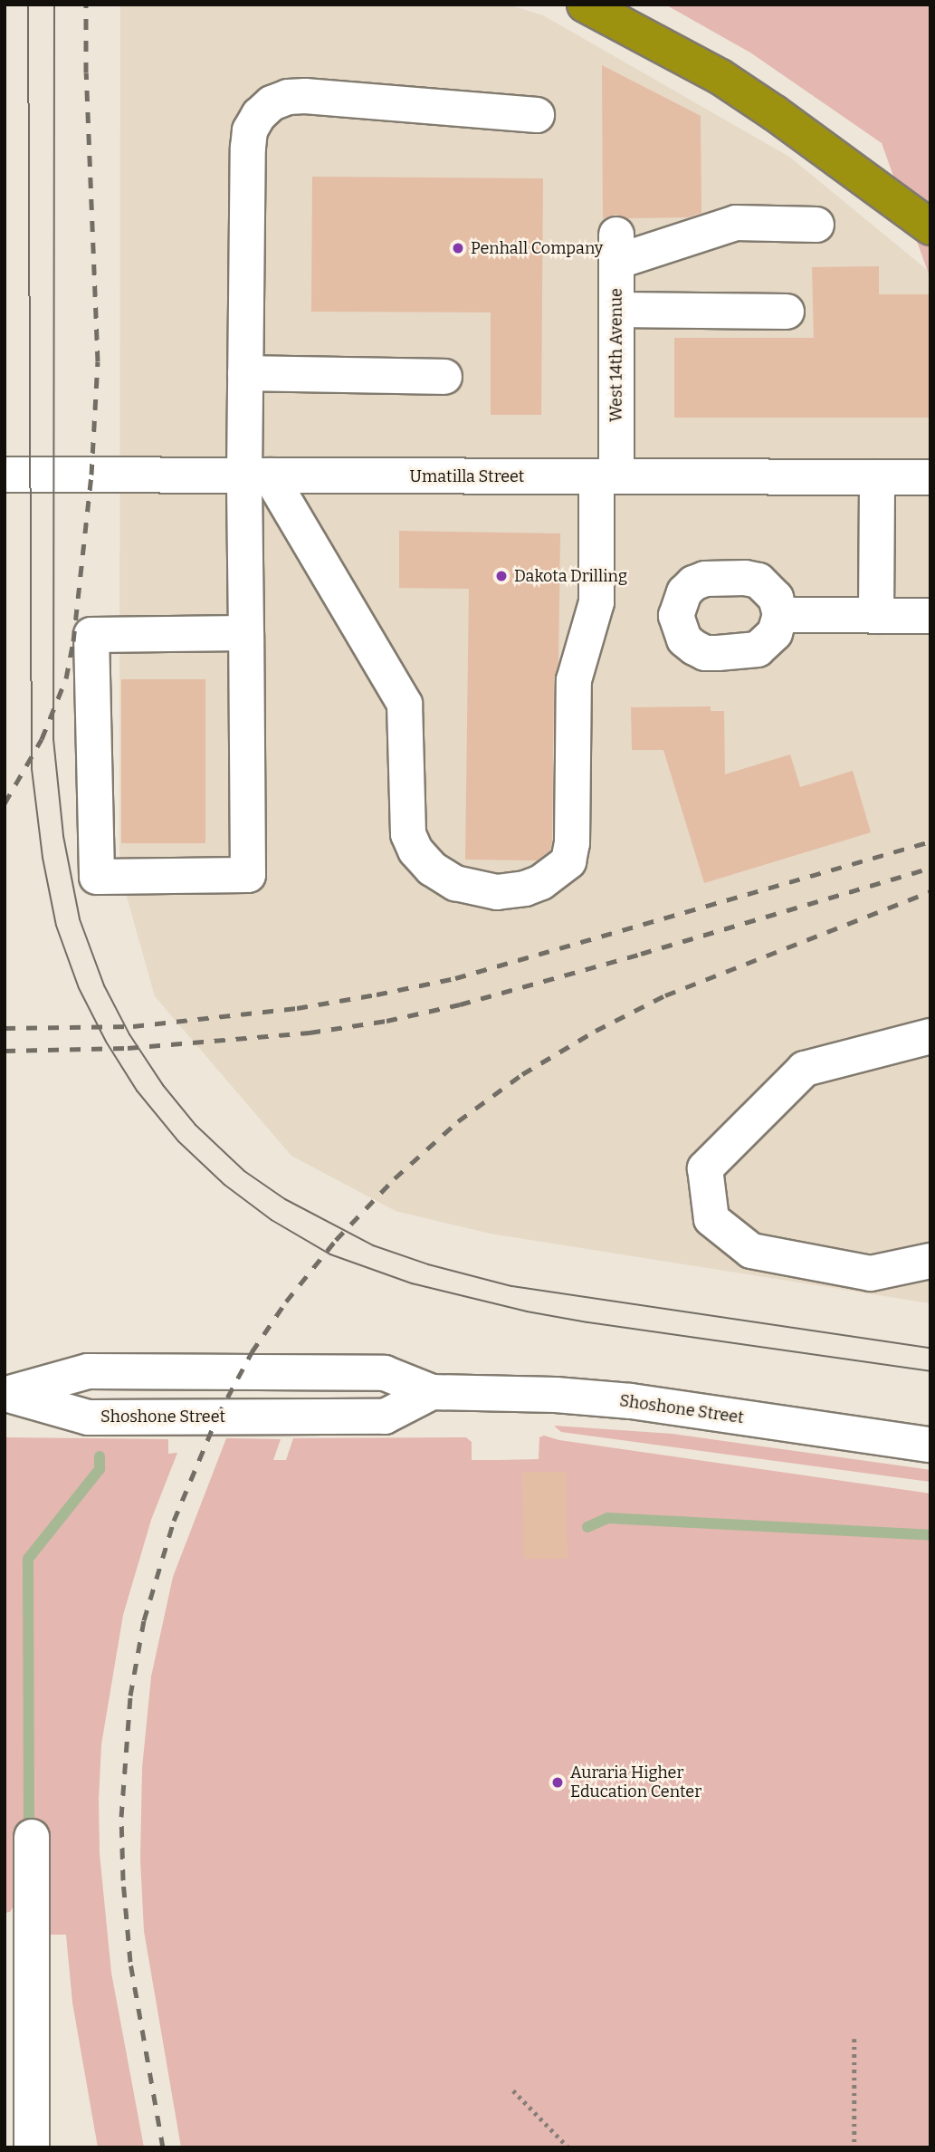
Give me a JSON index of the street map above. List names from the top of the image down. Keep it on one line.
{"streets":{"street":["West 14th Avenue","Umatilla Street","Shoshone Street"]},"crossings":[["West 14th Avenue","Umatilla Street"]],"places":["Penhall Company","Dakota Drilling","Auraria Higher Education Center"]}
